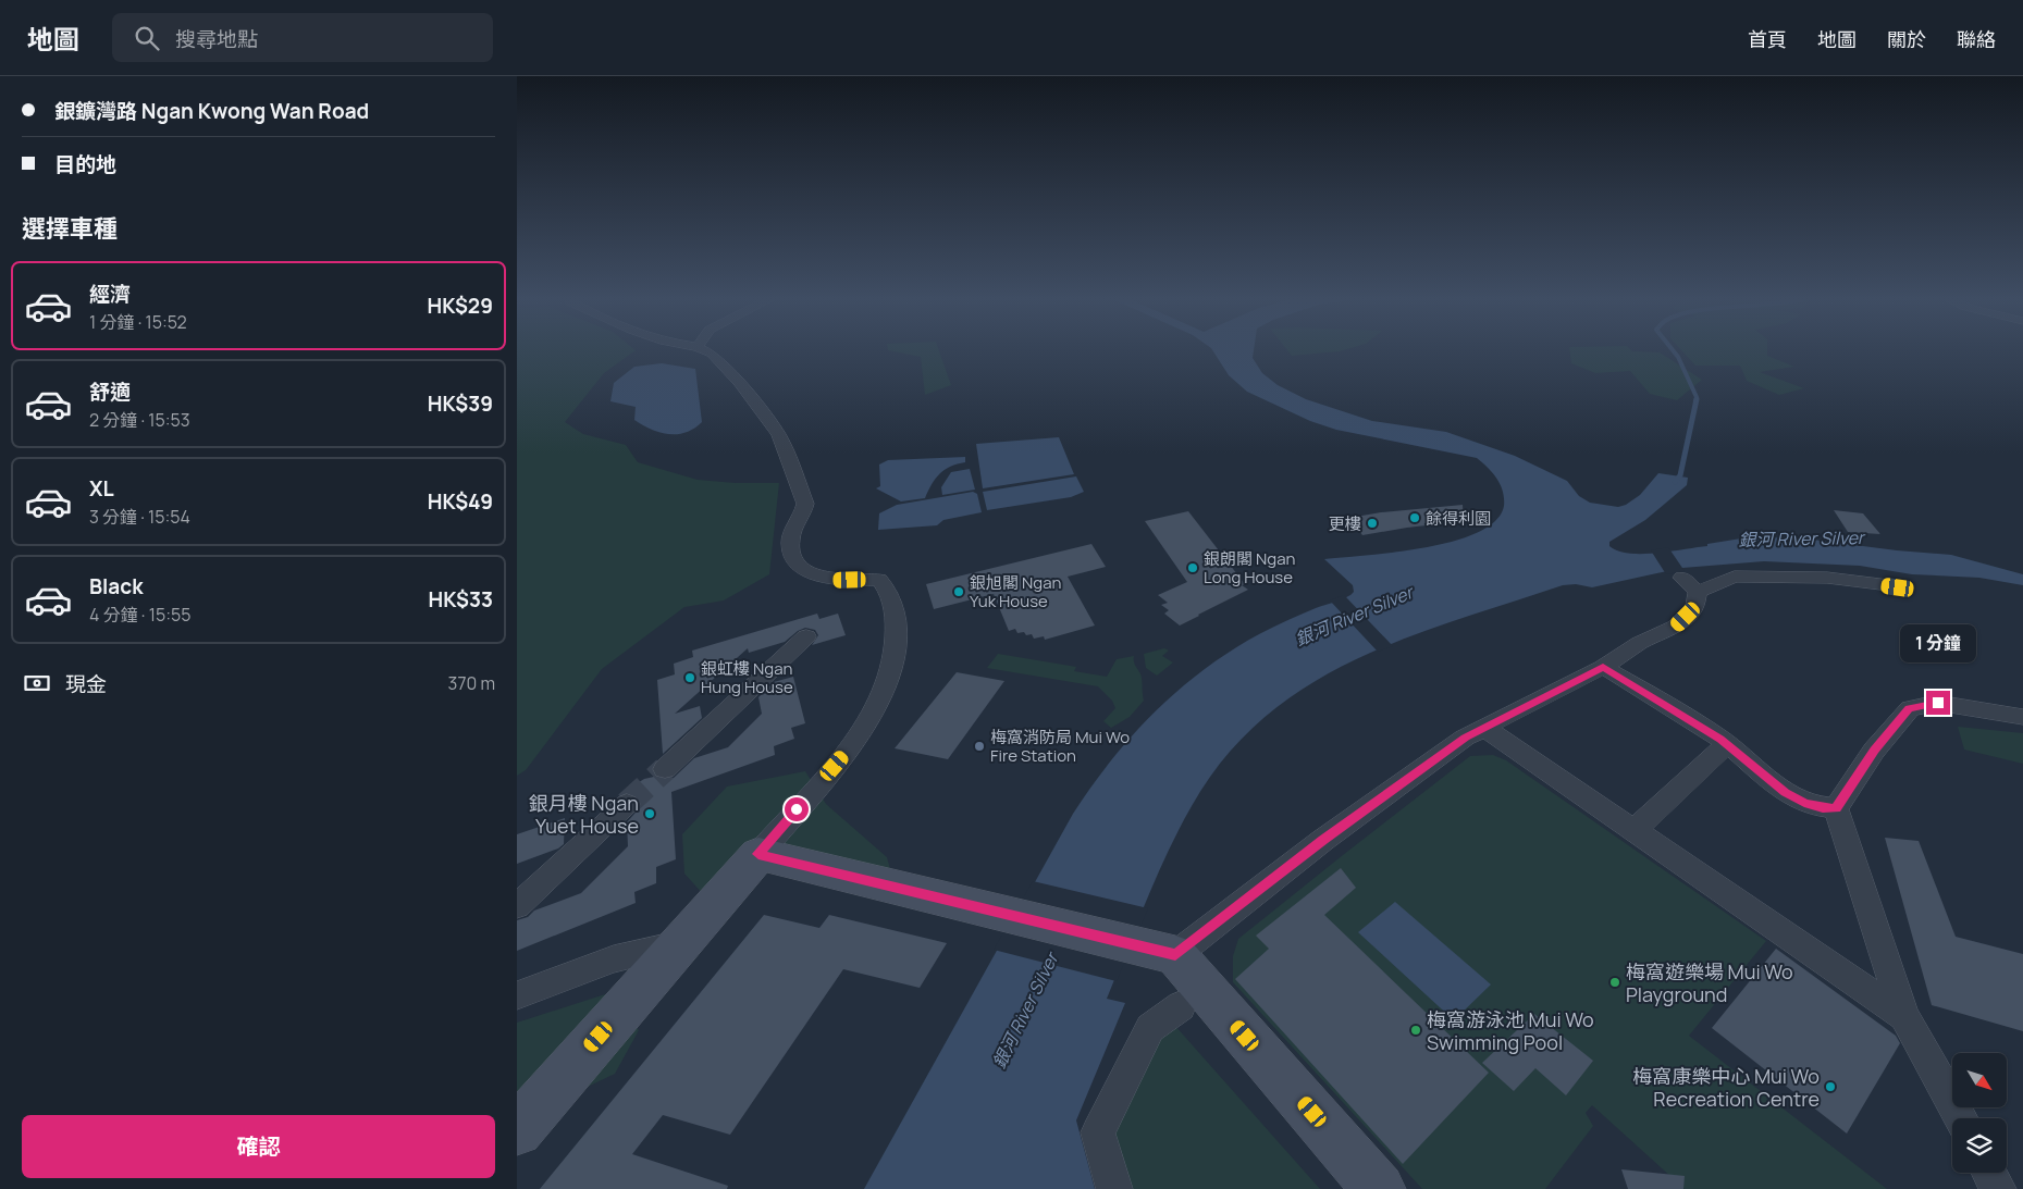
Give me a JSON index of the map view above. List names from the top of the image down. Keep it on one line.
{"water":["銀河 River Silver"],"places":["餘得利園","更樓","銀朗閣 Ngan Long House","銀旭閣 Ngan Yuk House","銀虹樓 Ngan Hung House","梅窩消防局 Mui Wo Fire Station","銀月樓 Ngan Yuet House","梅窩遊樂場 Mui Wo Playground","梅窩游泳池 Mui Wo Swimming Pool","梅窩康樂中心 Mui Wo Recreation Centre"],"north":"bottom right","page":{"header":"地圖","search":"搜尋地點","nav":["首頁","地圖","關於","聯絡"],"banner":["銀鑛灣路 Ngan Kwong Wan Road","目的地"],"heading":"選擇車種","list":[{"name":"經濟","note":"1 分鐘 · 15:52","value":"HK$29"},{"name":"舒適","note":"2 分鐘 · 15:53","value":"HK$39"},{"name":"XL","note":"3 分鐘 · 15:54","value":"HK$49"},{"name":"Black","note":"4 分鐘 · 15:55","value":"HK$33"}],"bubble":"1 分鐘","pay":["現金","370 m"],"buttons":"確認"}}
